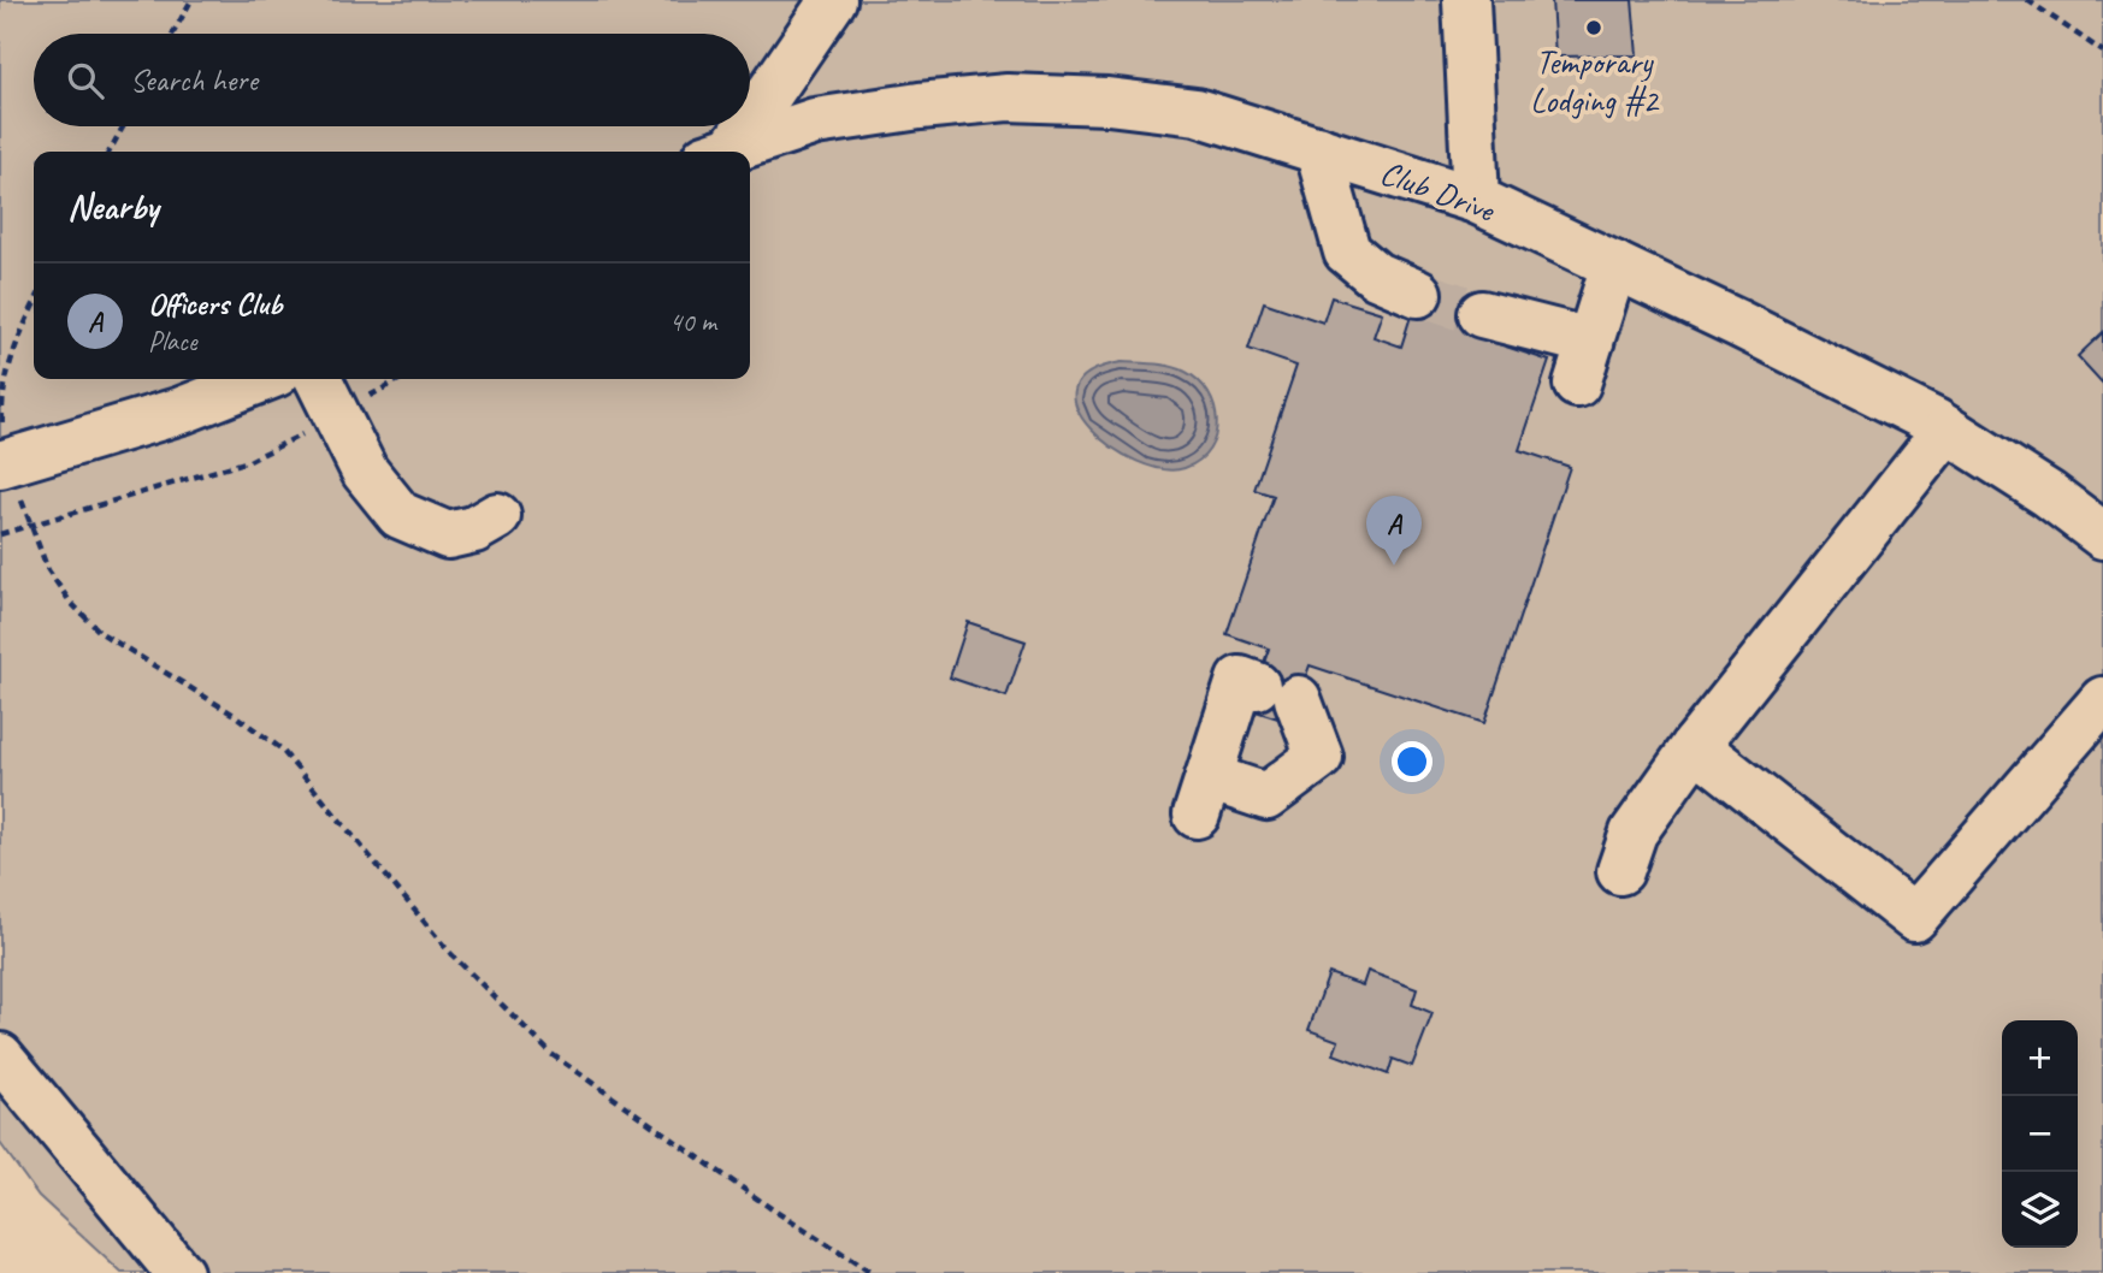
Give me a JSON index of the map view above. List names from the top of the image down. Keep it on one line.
{"streets":{"street":["Club Drive"]},"places":["Temporary Lodging #2"],"page":{"search":"Search here","heading":"Nearby","list":[{"mark":"A","name":"Officers Club","note":"Place","value":"40 m"}],"pins":"A","map_buttons":["+","−"]}}
